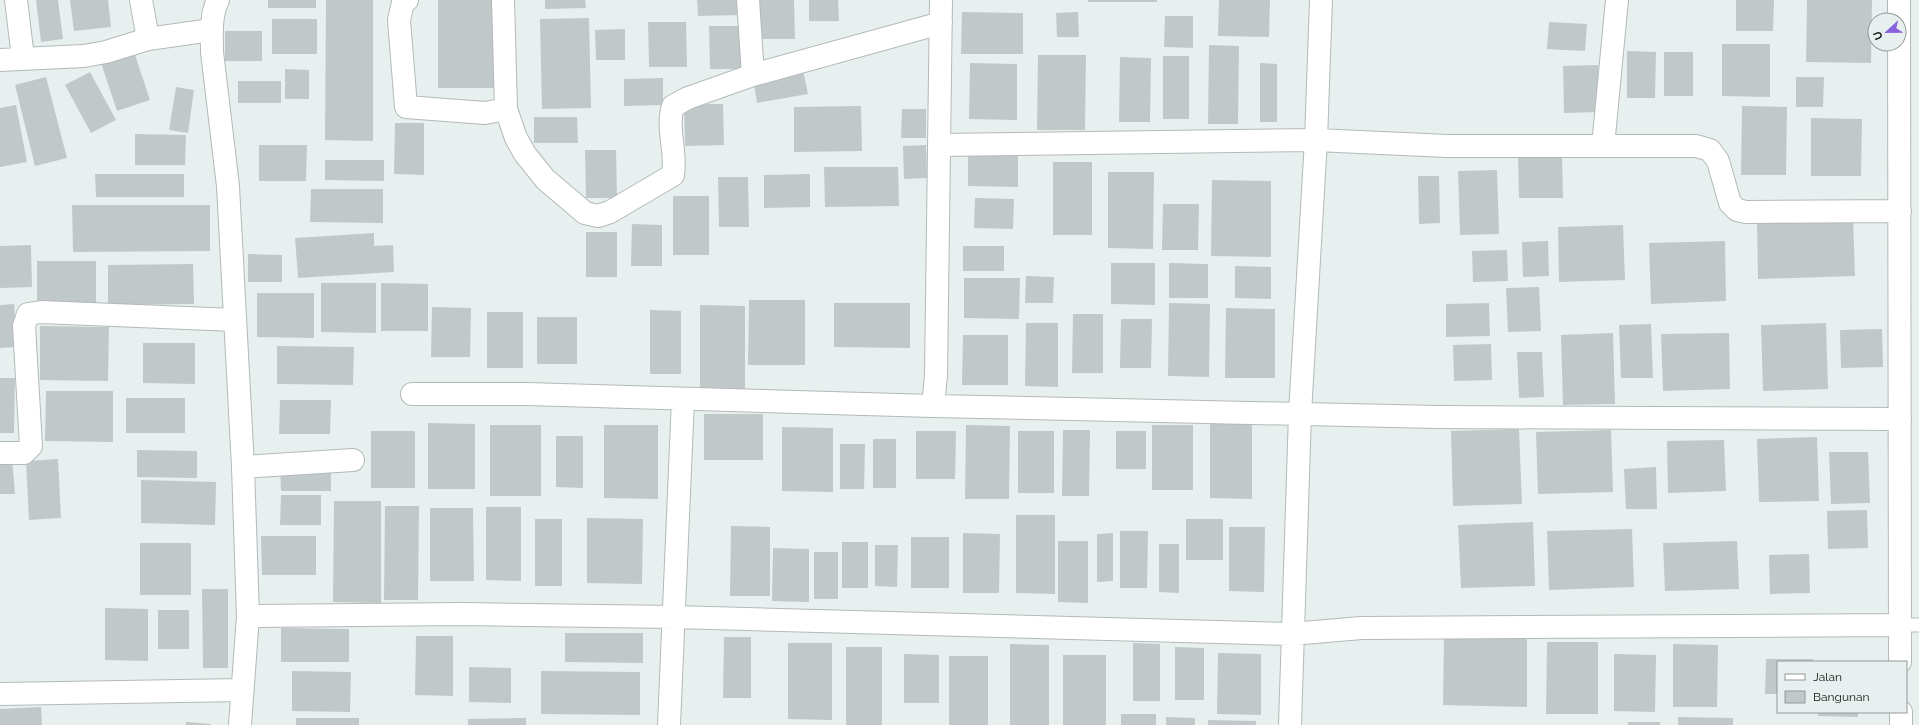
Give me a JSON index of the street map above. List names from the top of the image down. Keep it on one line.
{"legend":["Jalan","Bangunan"],"north":"left"}
